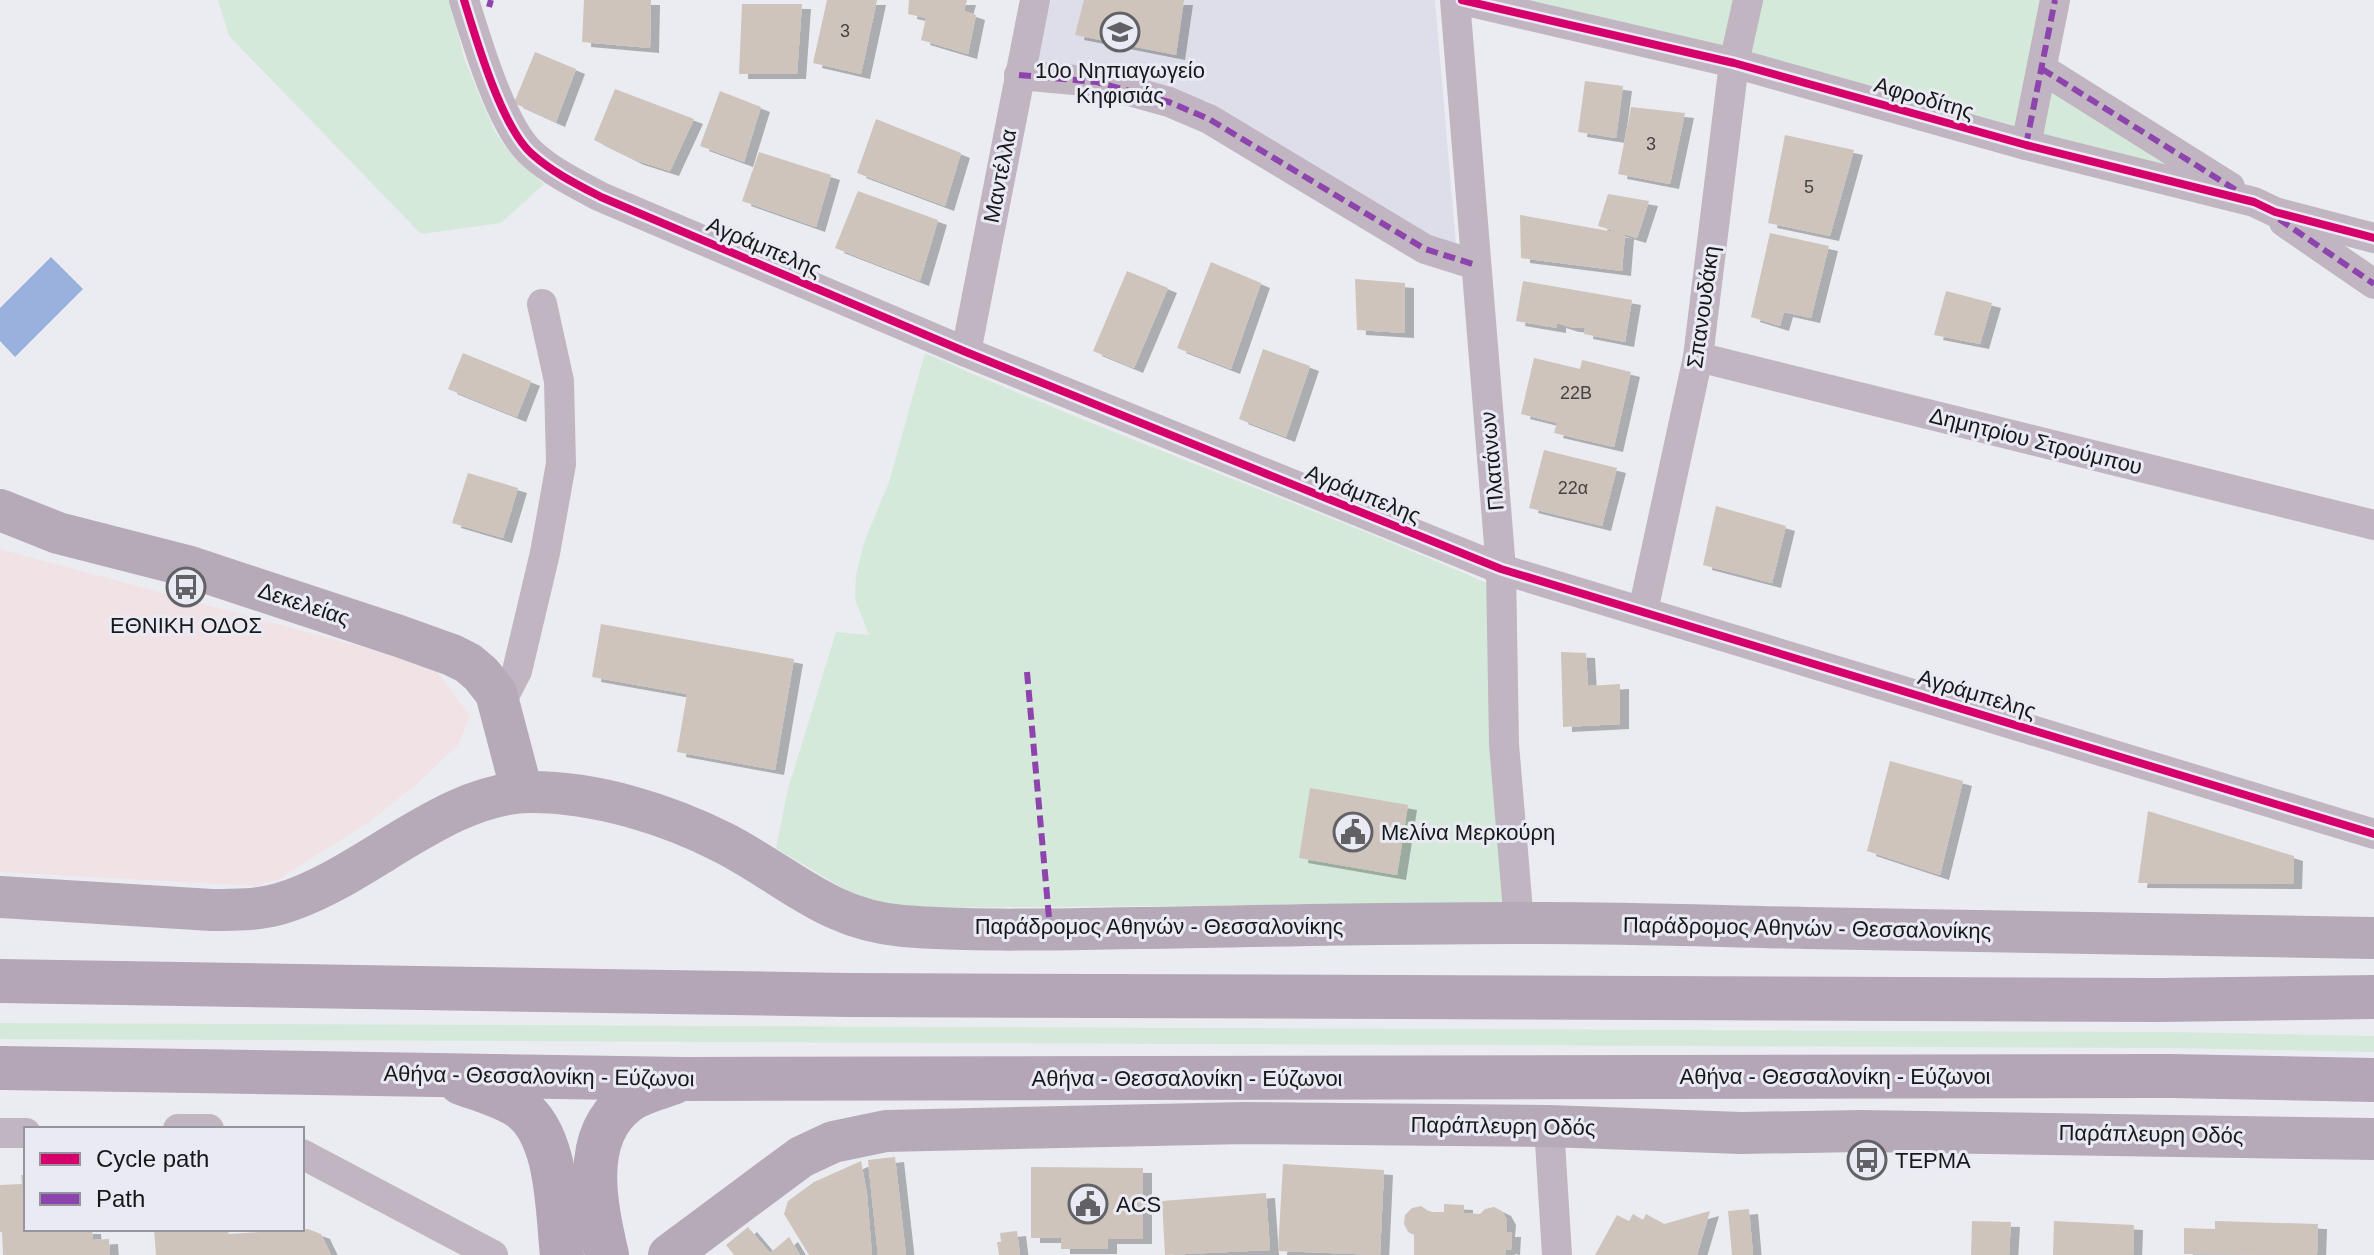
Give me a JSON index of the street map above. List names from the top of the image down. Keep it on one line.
{"streets":{"highway":["Αθήνα - Θεσσαλονίκη - Εύζωνοι"],"main road":["Δεκελείας","Παράδρομος Αθηνών - Θεσσαλονίκης","Παράπλευρη Οδός"],"street":["Αφροδίτης","Μαντέλλα","Αγράμπελης","Σπανουδάκη","Δημητρίου Στρούμπου","Πλατάνων"]},"crossings":[["Αφροδίτης","Σπανουδάκη"],["Μαντέλλα","Αγράμπελης"],["Αγράμπελης","Σπανουδάκη"],["Αγράμπελης","Πλατάνων"],["Σπανουδάκη","Δημητρίου Στρούμπου"],["Πλατάνων","Παράδρομος Αθηνών - Θεσσαλονίκης"],["Δεκελείας","Παράδρομος Αθηνών - Θεσσαλονίκης"]],"places":{"school or university":["10ο Νηπιαγωγείο Κηφισιάς"],"bus stop":["ΕΘΝΙΚΗ ΟΔΟΣ","ΤΕΡΜΑ"],"public building":["Μελίνα Μερκούρη","ACS"]},"house_numbers":["3","3","5","22Β","22α"],"legend":["Cycle path","Path"]}
